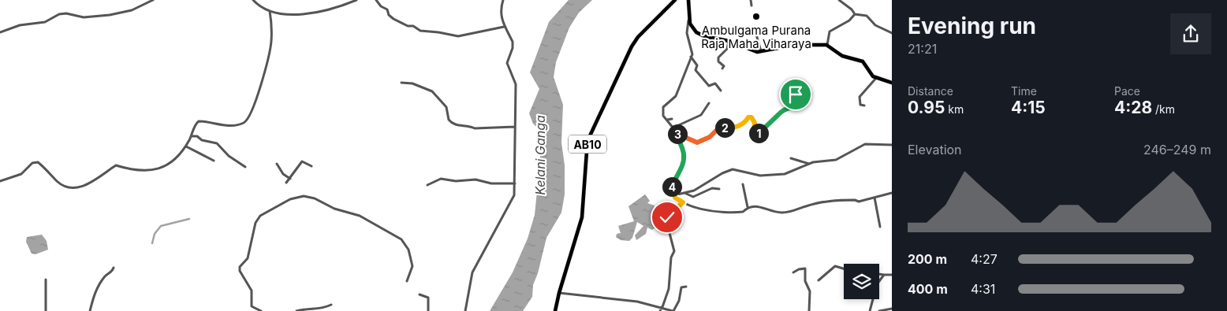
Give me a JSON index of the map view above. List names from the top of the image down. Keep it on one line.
{"streets":{"main road":["AB10"]},"water":["Kelani Ganga"],"places":["Ambulgama Purana Raja Maha Viharaya"],"page":{"heading":["Evening run","21:21"],"stats":[["Distance","0.95 km"],["Time","4:15"],["Pace","4:28 /km"]],"pins":["2","1","3","4"],"chart":["Elevation","246–249 m"],"list":[{"name":"200 m","note":"4:27"},{"name":"400 m","note":"4:31"}]}}
